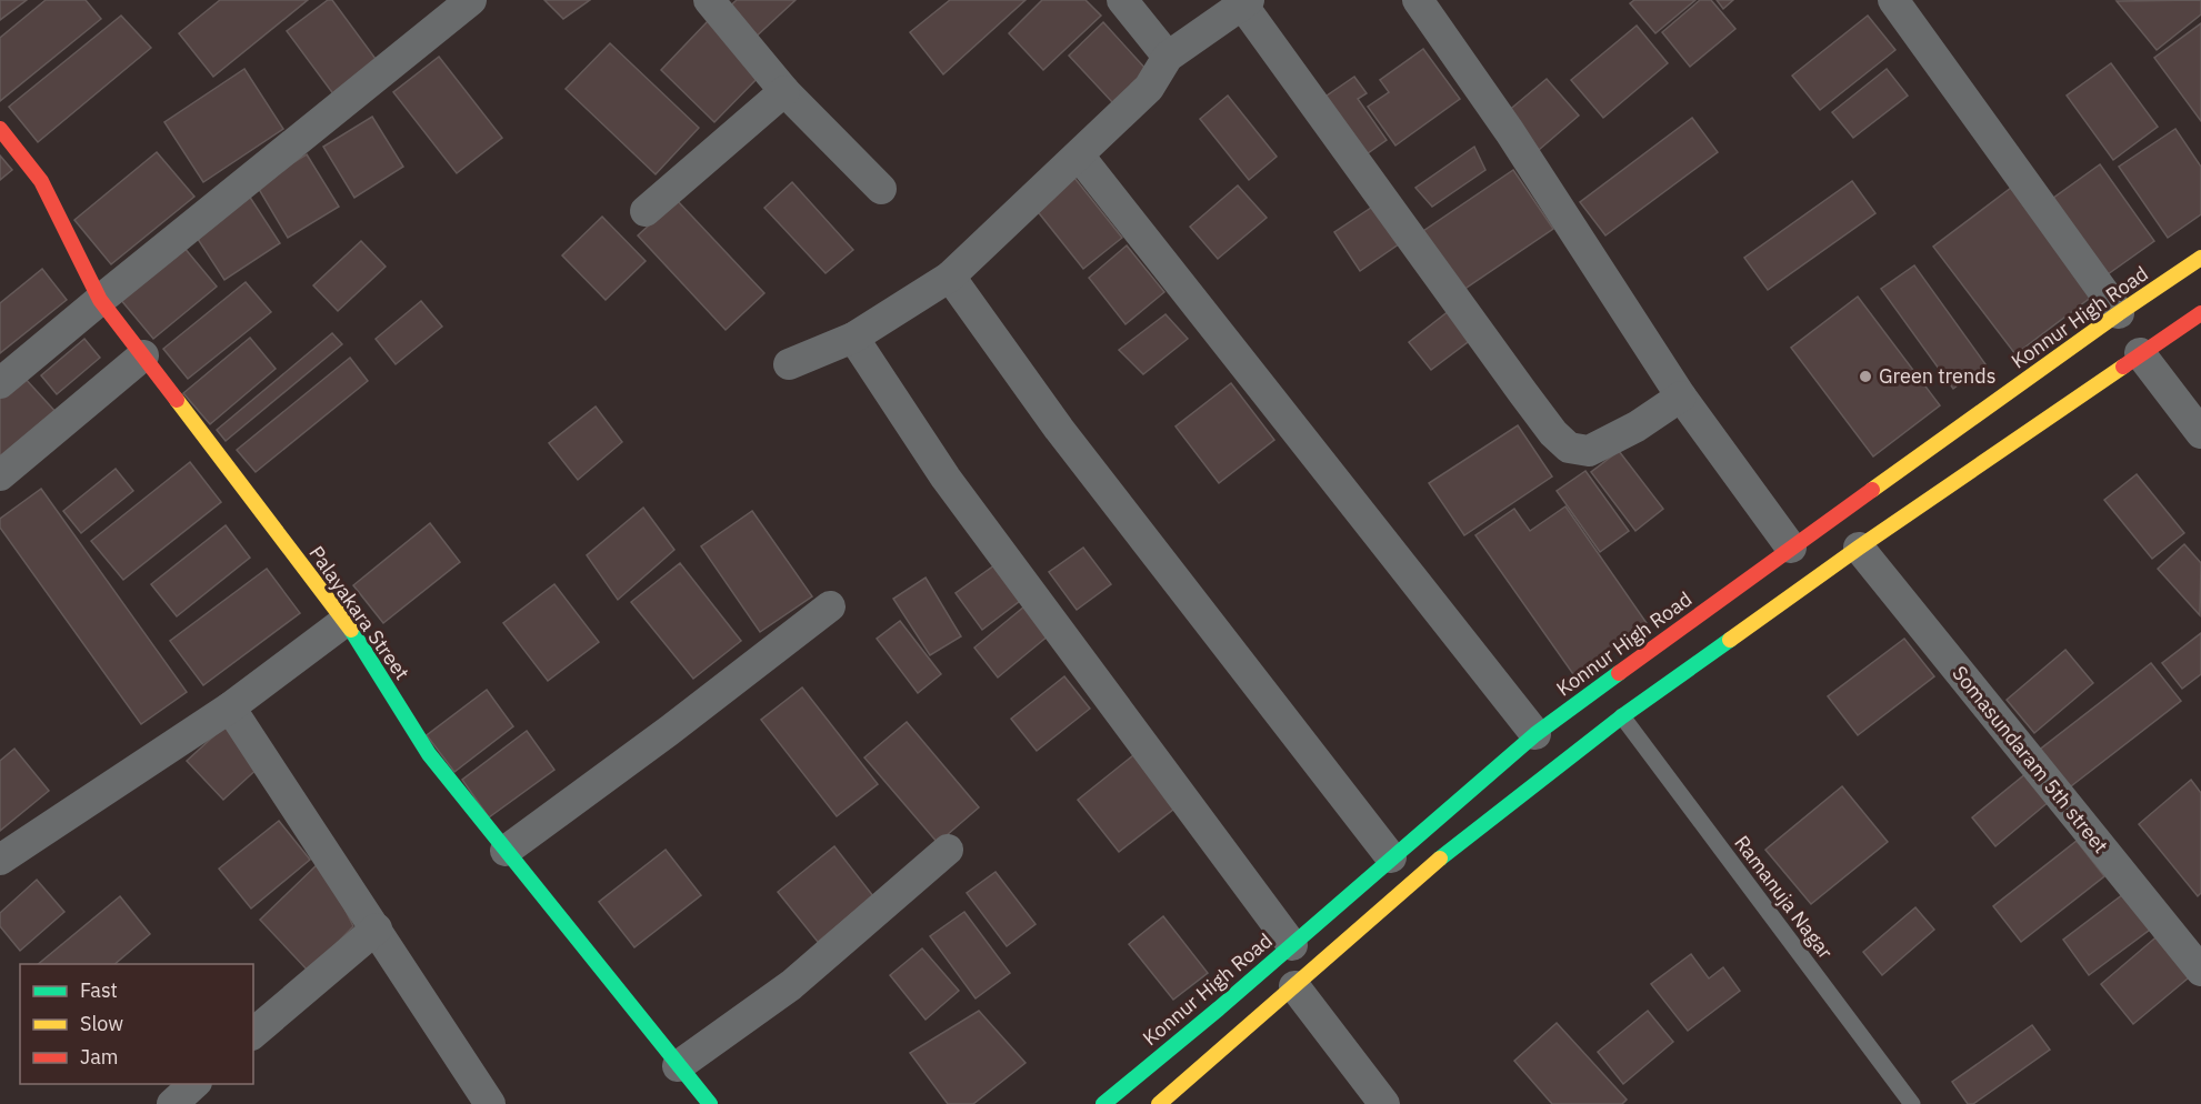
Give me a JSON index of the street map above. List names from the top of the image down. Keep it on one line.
{"streets":{"main road":["Konnur High Road","Palayakara Street"],"street":["Somasundaram 5th street"],"lane":["Ramanuja Nagar"]},"places":["Green trends"],"legend":["Fast","Slow","Jam"]}
